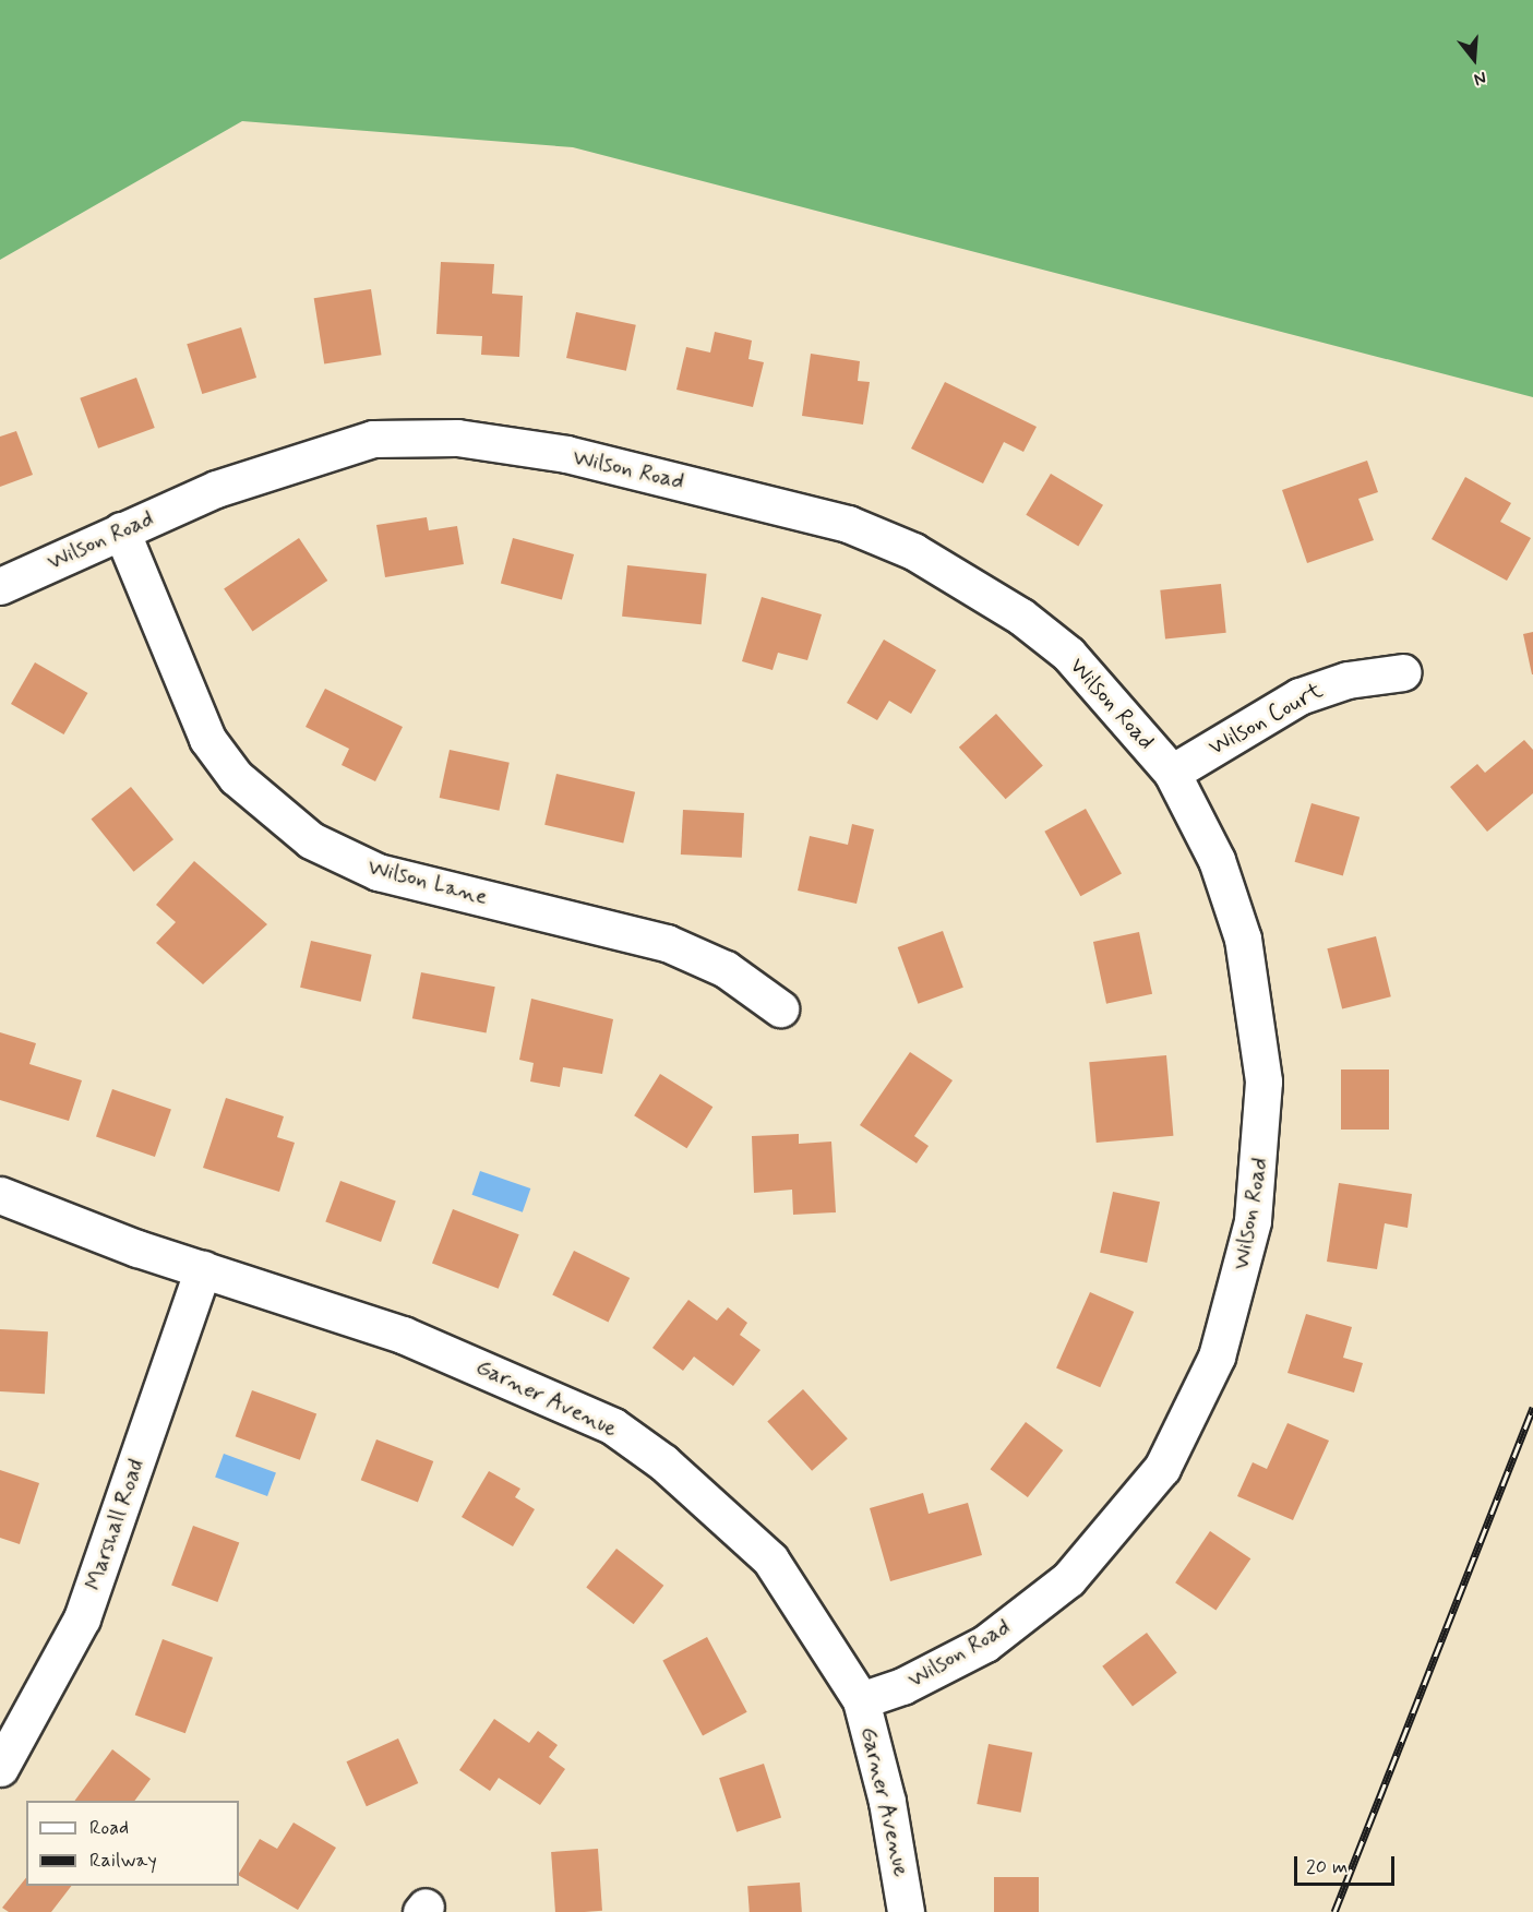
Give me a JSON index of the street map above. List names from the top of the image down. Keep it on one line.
{"streets":{"street":["Wilson Road","Wilson Court","Wilson Lane","Garner Avenue","Marshall Road"]},"crossings":[["Wilson Road","Wilson Court"],["Wilson Road","Wilson Lane"],["Wilson Road","Garner Avenue"],["Garner Avenue","Marshall Road"]],"legend":["Road","Railway"],"scale_bar":"20 m","north":"bottom"}
